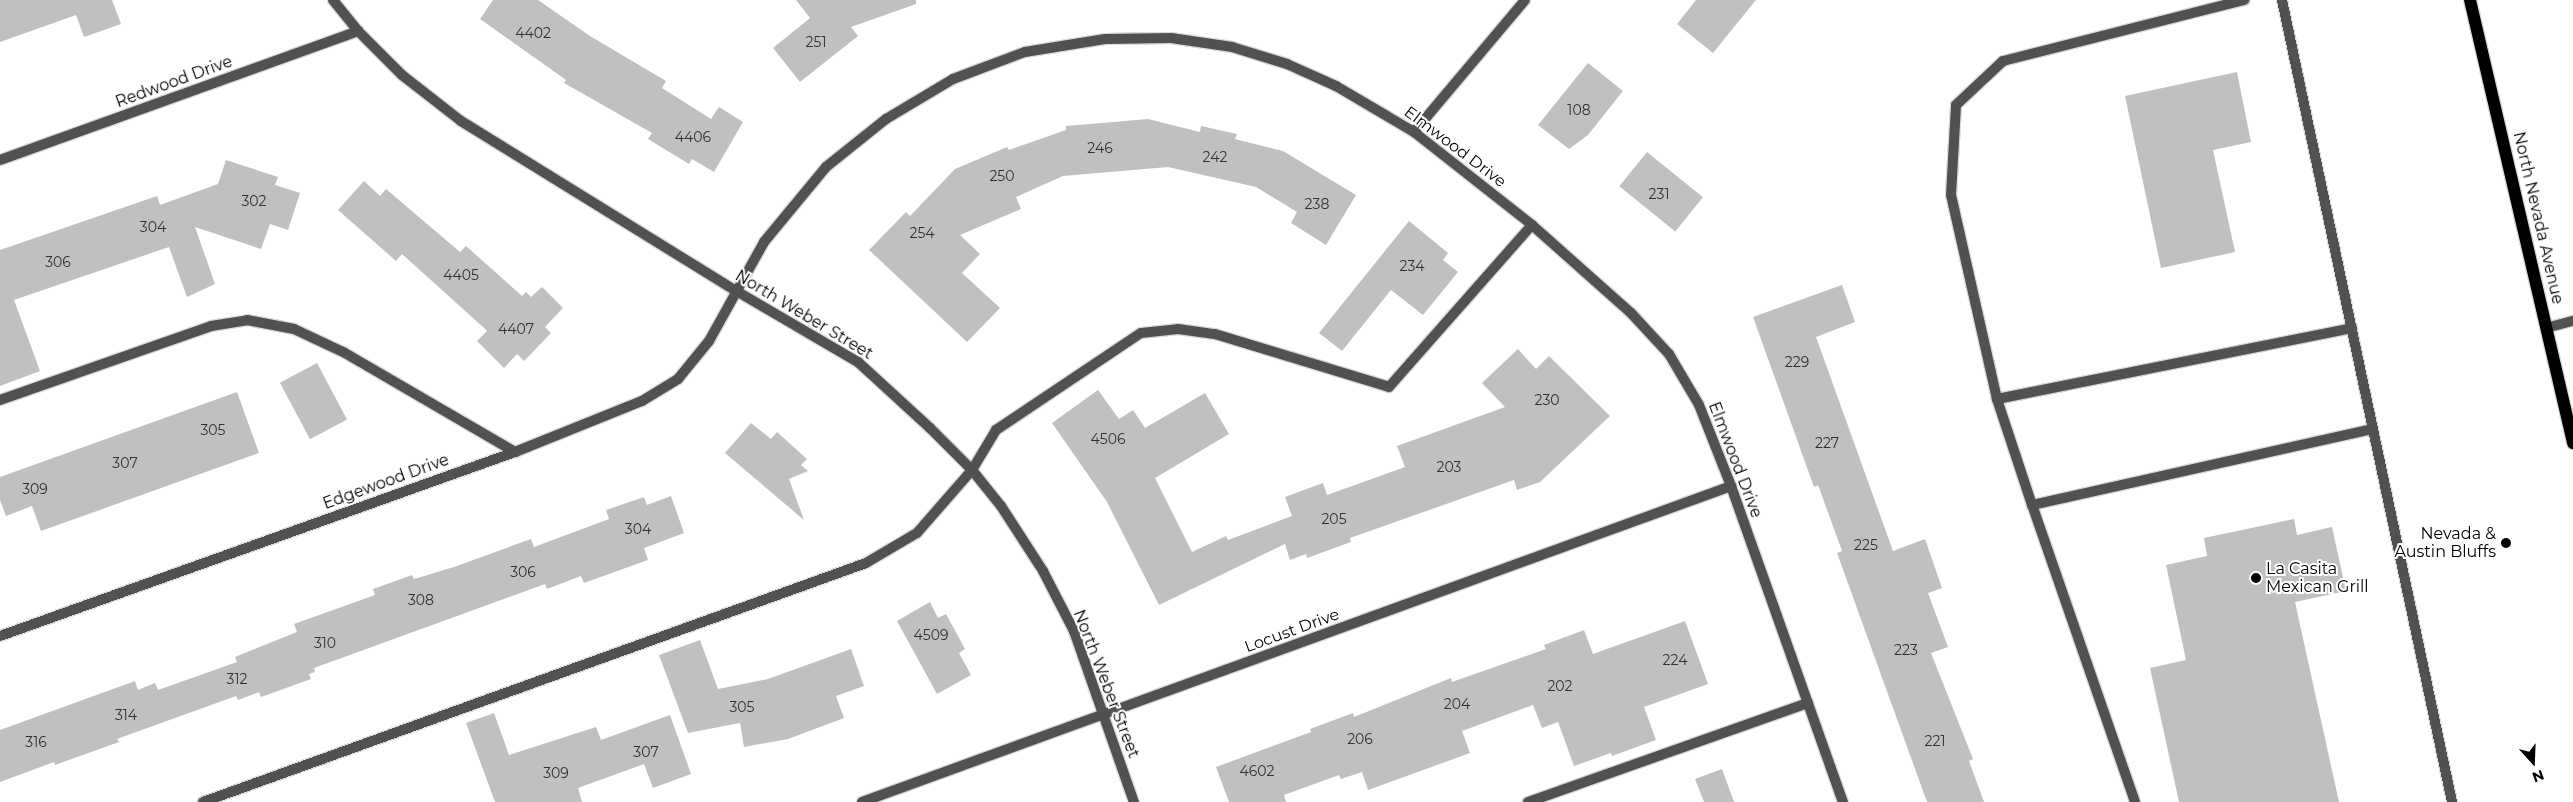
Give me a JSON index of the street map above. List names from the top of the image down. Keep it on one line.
{"streets":{"main road":["North Nevada Avenue"],"street":["Redwood Drive","Elmwood Drive","North Weber Street","Edgewood Drive","Locust Drive"]},"crossings":[["Redwood Drive","North Weber Street"],["Elmwood Drive","North Weber Street"],["Elmwood Drive","Edgewood Drive"],["Elmwood Drive","Locust Drive"],["North Weber Street","Edgewood Drive"],["North Weber Street","Locust Drive"]],"places":["Nevada & Austin Bluffs","La Casita Mexican Grill"],"house_numbers":["4402","251","108","4406","246","242","250","231","302","238","304","254","306","234","4405","4407","229","230","305","4506","227","307","203","309","205","304","225","306","308","4509","310","223","224","312","202","204","305","314","206","221","316","307","4602","309"],"north":"bottom"}
